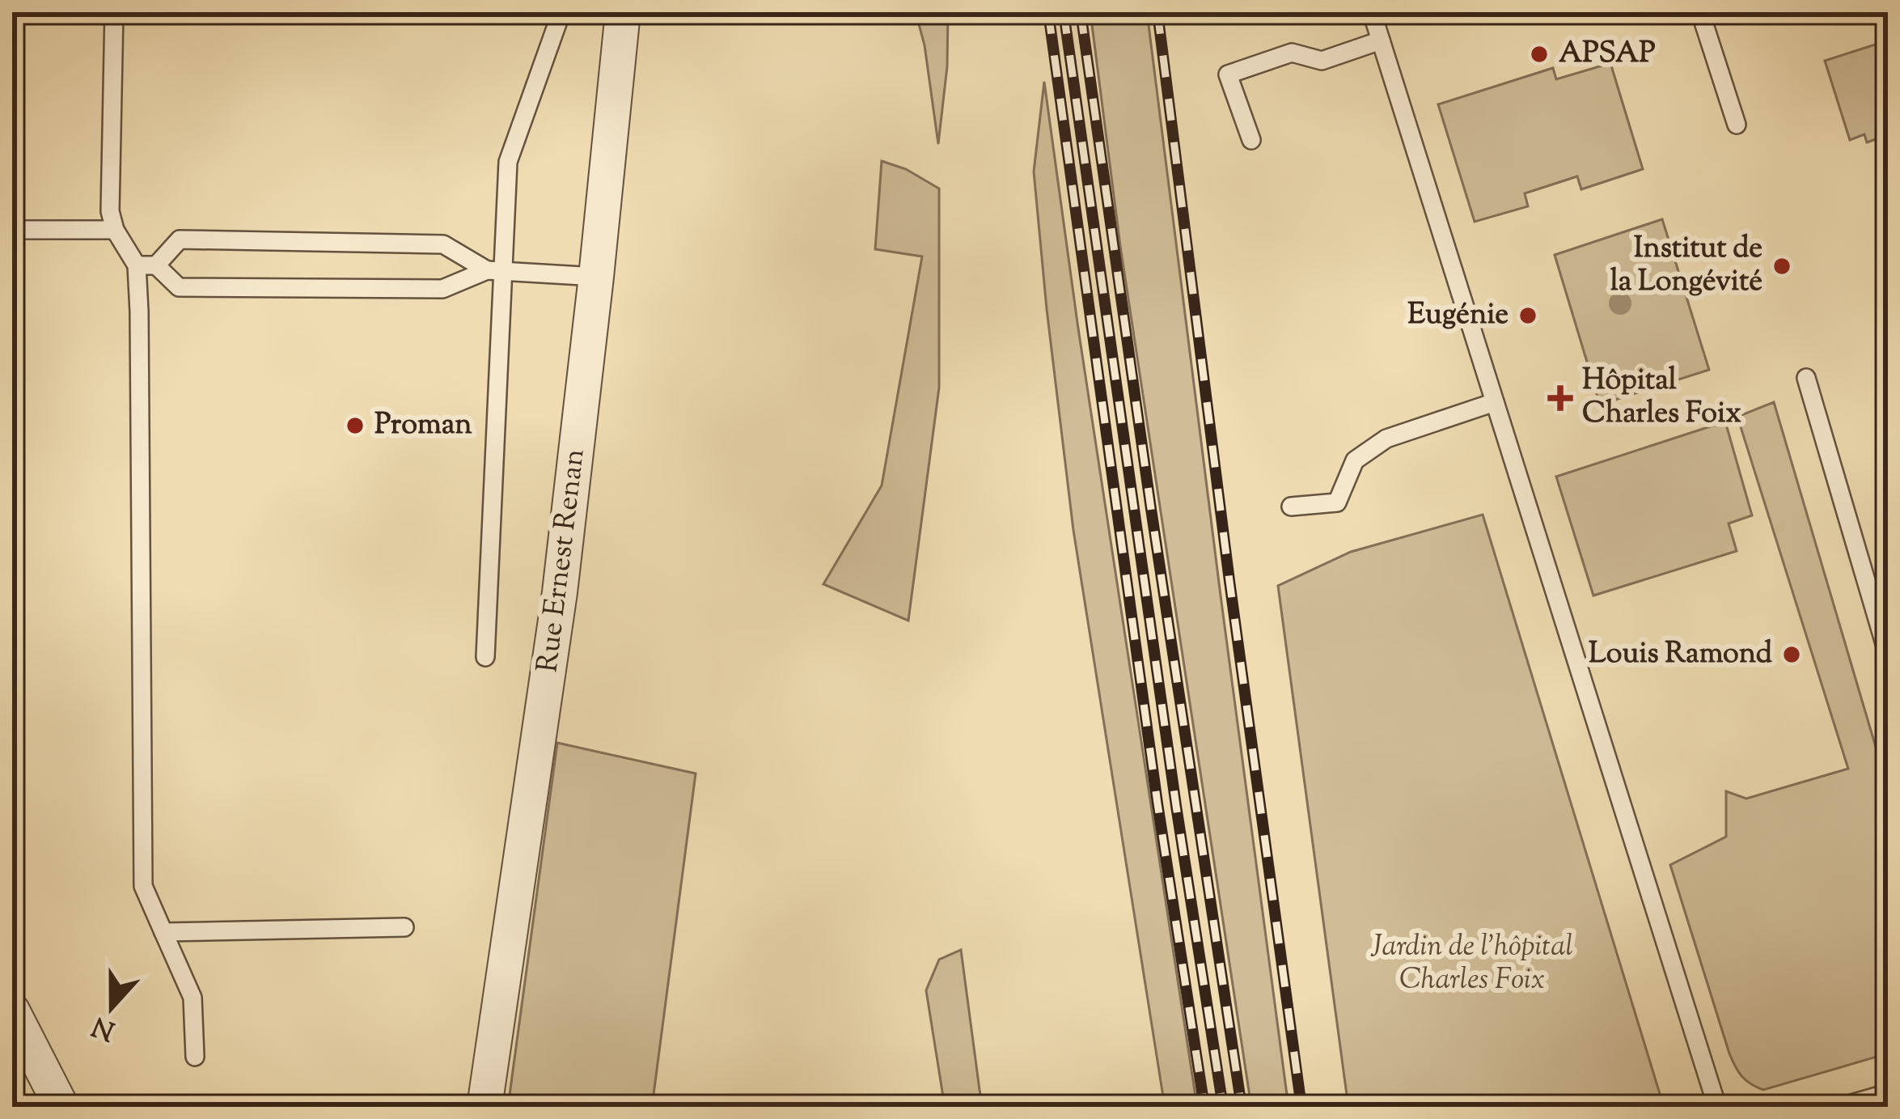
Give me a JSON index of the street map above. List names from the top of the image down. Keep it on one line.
{"streets":{"street":["Rue Ernest Renan"]},"parks":["Jardin de l'hôpital Charles Foix"],"places":{"other":["APSAP","Institut de la Longévité","Eugénie","Proman","Louis Ramond"],"health":["Hôpital Charles Foix"]},"north":"bottom"}
